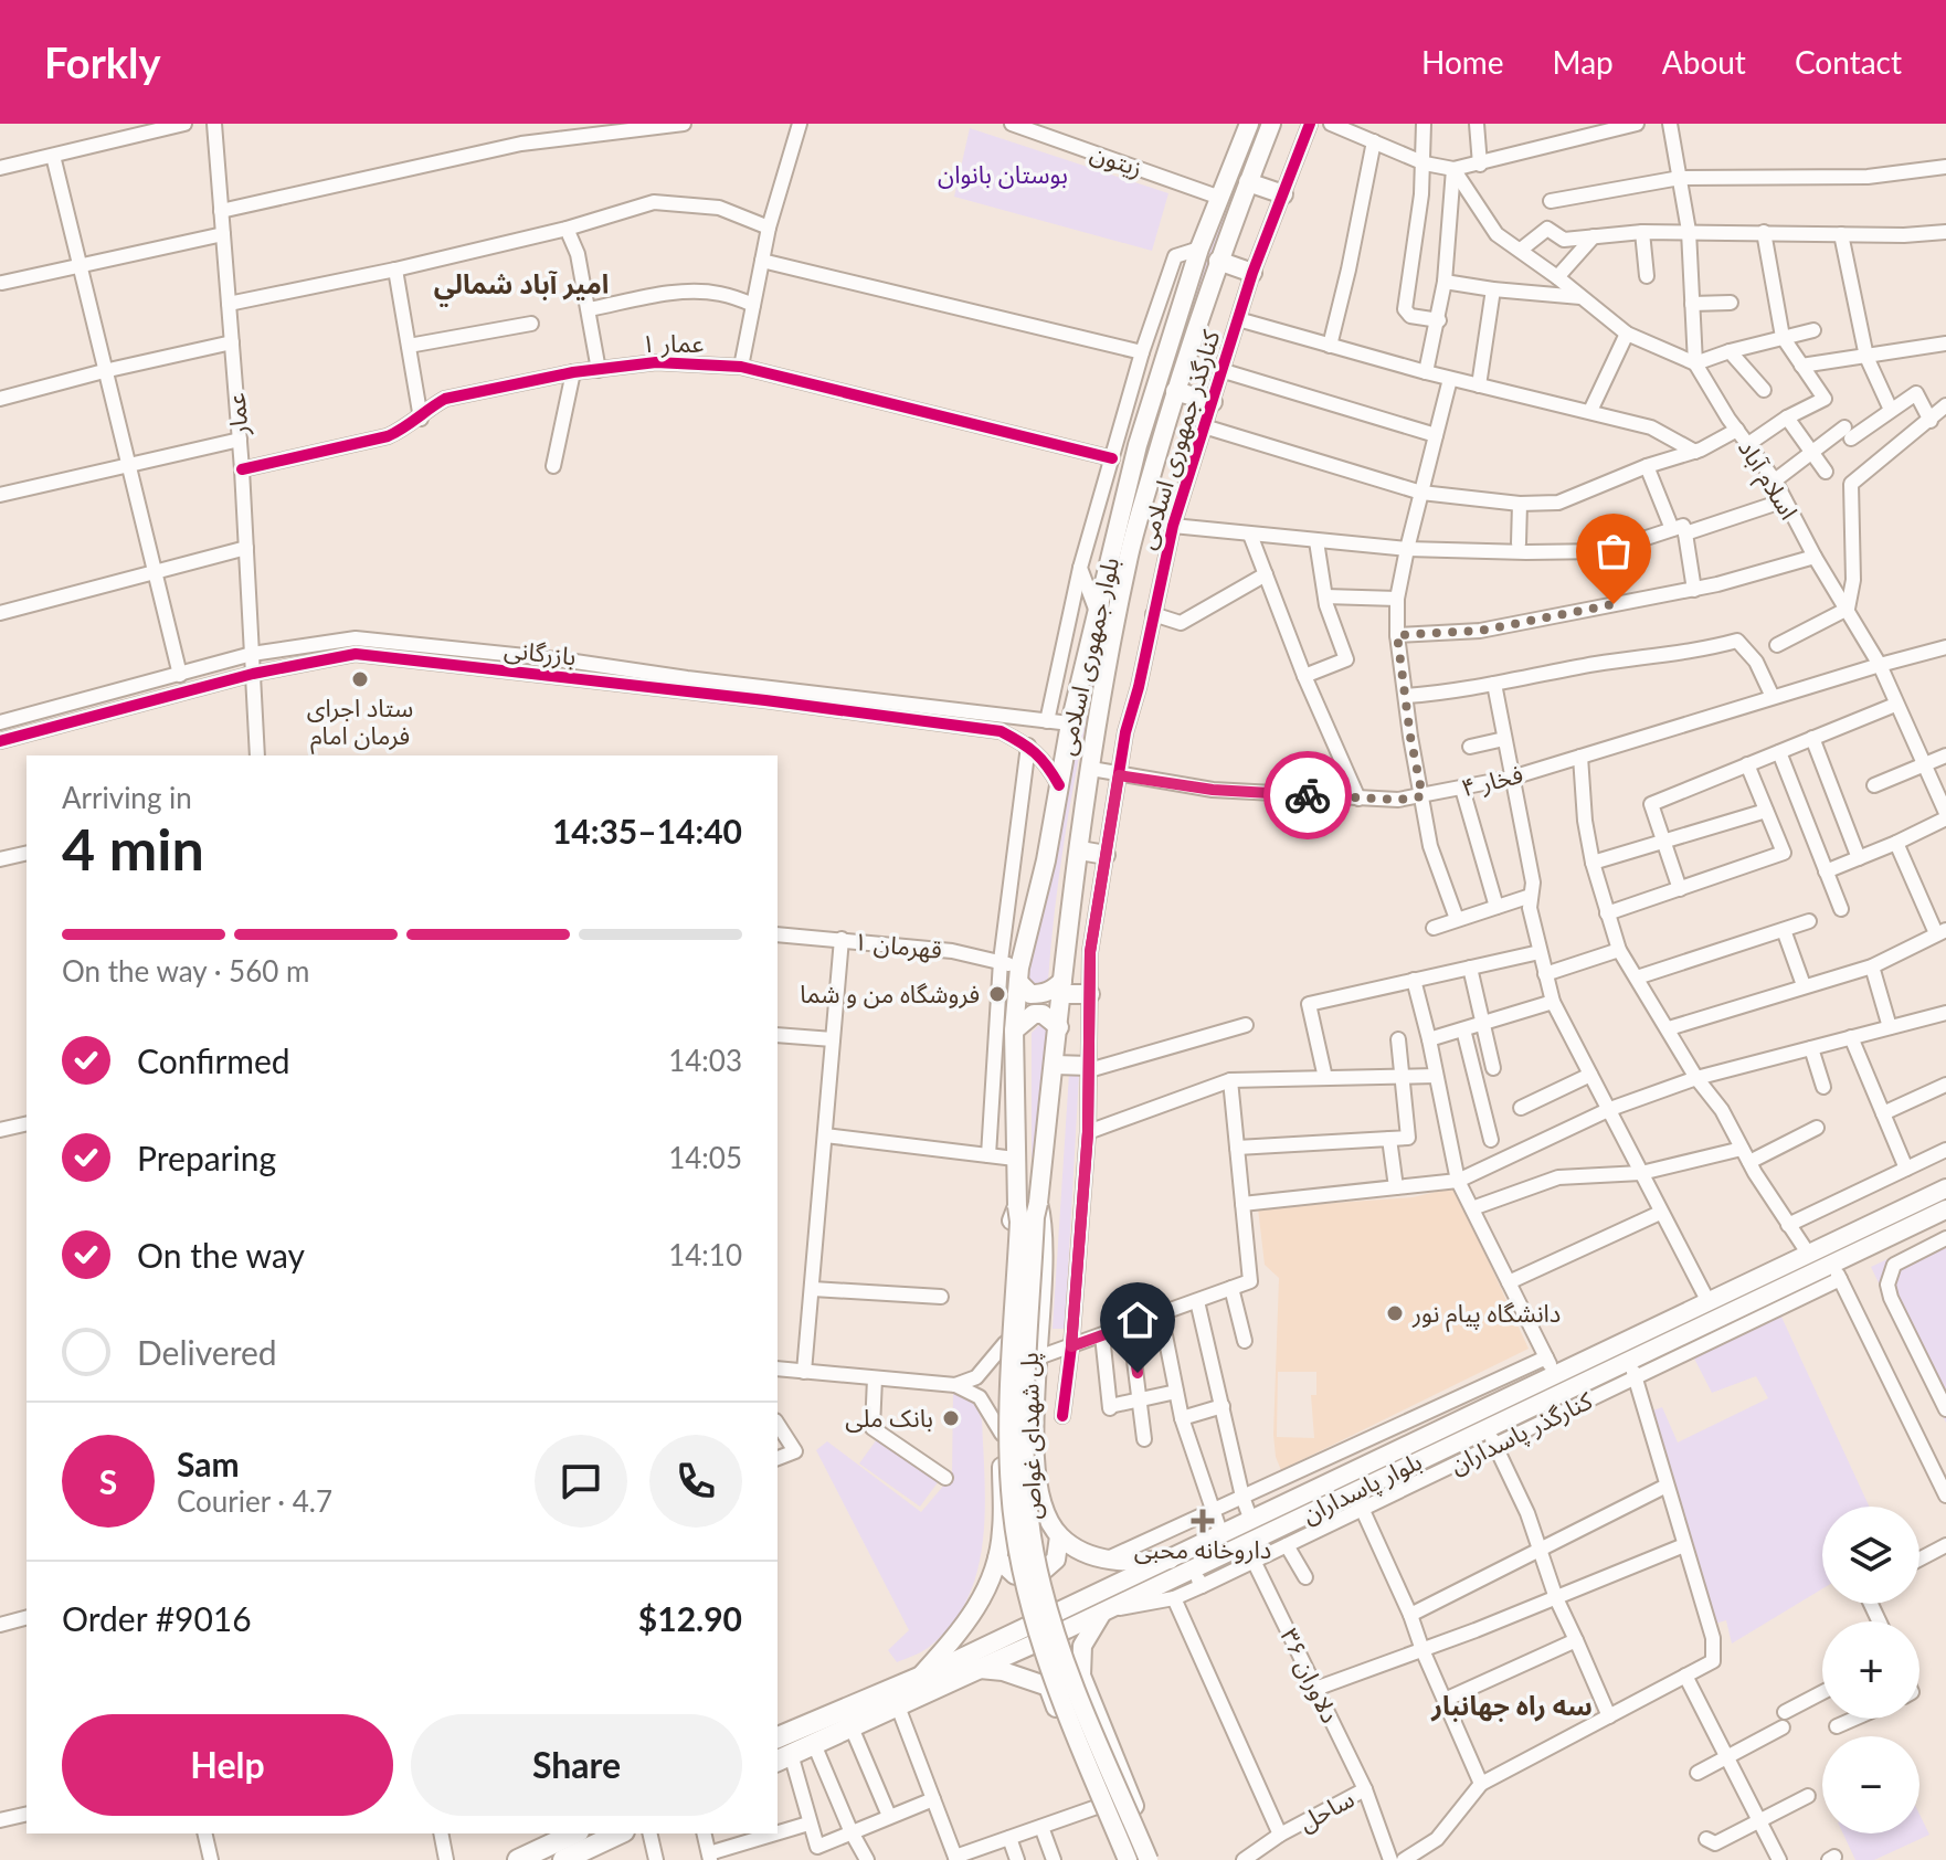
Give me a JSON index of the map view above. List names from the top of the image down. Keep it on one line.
{"streets":{"highway":["بلوار پاسداران"],"main road":["بلوار جمهوری اسلامی","پل شهدای غواص"],"street":["زیتون","عمار ۱","عمار","کنارگذر جمهوری اسلامی","اسلام آباد","بازرگانی","فخار ۴","قهرمان ۱","دلاوران ۳۶","ساحل"]},"crossings":[["زیتون","بلوار جمهوری اسلامی"],["عمار ۱","عمار"],["عمار","بازرگانی"],["کنارگذر جمهوری اسلامی","فخار ۴"],["اسلام آباد","فخار ۴"],["بازرگانی","بلوار جمهوری اسلامی"],["بلوار جمهوری اسلامی","فخار ۴"],["بلوار جمهوری اسلامی","قهرمان ۱"],["بلوار جمهوری اسلامی","پل شهدای غواص"],["دلاوران ۳۶","ساحل"]],"districts":["امیر آباد شمالي","سه راه جهانبار"],"parks":["بوستان بانوان"],"places":{"other":["ستاد اجرای فرمان امام","فروشگاه من و شما","دانشگاه پیام نور","بانک ملی"],"health":["داروخانه محبی"]},"page":{"header":"Forkly","nav":["Home","Map","About","Contact"],"heading":["4 min","Arriving in","14:35–14:40"],"panel":["Sam","Courier · 4.7","Order #9016","$12.90"],"bar":"On the way · 560 m","list":[["Confirmed","14:03"],["Preparing","14:05"],["On the way","14:10"],"Delivered"],"round":"S","map_buttons":["+","−"],"buttons":["Help","Share"]}}
